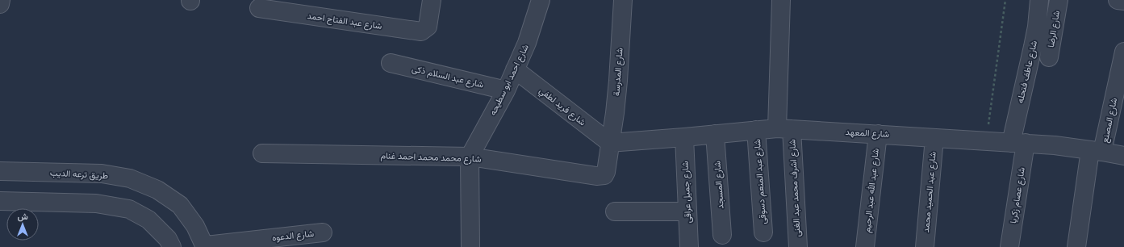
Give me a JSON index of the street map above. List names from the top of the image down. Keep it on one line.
{"streets":{"street":["شارع عبد الفتاح احمد","شارع الرضا","شارع المدرسة","شارع عاطف فتحله","شارع عبد السلام ذكى","شارع احمد ابو سطيحه","شارع فريد لطفي","شارع المصنع","شارع المعهد","شارع محمد محمد احمد غنام","طريق ترعه الديب","شارع عبد المنعم دسوقى","شارع المسجد","شارع اشرف محمد عبد الغنى","شارع عبد الله عبد الرحيم","شارع جميل عراقى","شارع عبد الحميد محمد","شارع عصام زكريا","شارع الدعوه"]},"crossings":[["شارع المدرسة","شارع فريد لطفي"],["شارع المدرسة","شارع المعهد"],["شارع المدرسة","شارع محمد محمد احمد غنام"],["شارع عاطف فتحله","شارع المعهد"],["شارع عاطف فتحله","شارع عصام زكريا"],["شارع عبد السلام ذكى","شارع احمد ابو سطيحه"],["شارع احمد ابو سطيحه","شارع فريد لطفي"],["شارع احمد ابو سطيحه","شارع محمد محمد احمد غنام"],["شارع فريد لطفي","شارع المعهد"],["شارع فريد لطفي","شارع محمد محمد احمد غنام"],["شارع المصنع","شارع المعهد"],["شارع المعهد","شارع محمد محمد احمد غنام"],["شارع المعهد","شارع عبد المنعم دسوقى"],["شارع المعهد","شارع المسجد"],["شارع المعهد","شارع اشرف محمد عبد الغنى"],["شارع المعهد","شارع عبد الله عبد الرحيم"],["شارع المعهد","شارع جميل عراقى"],["شارع المعهد","شارع عبد الحميد محمد"],["شارع المعهد","شارع عصام زكريا"],["طريق ترعه الديب","شارع الدعوه"]],"north":"top"}
